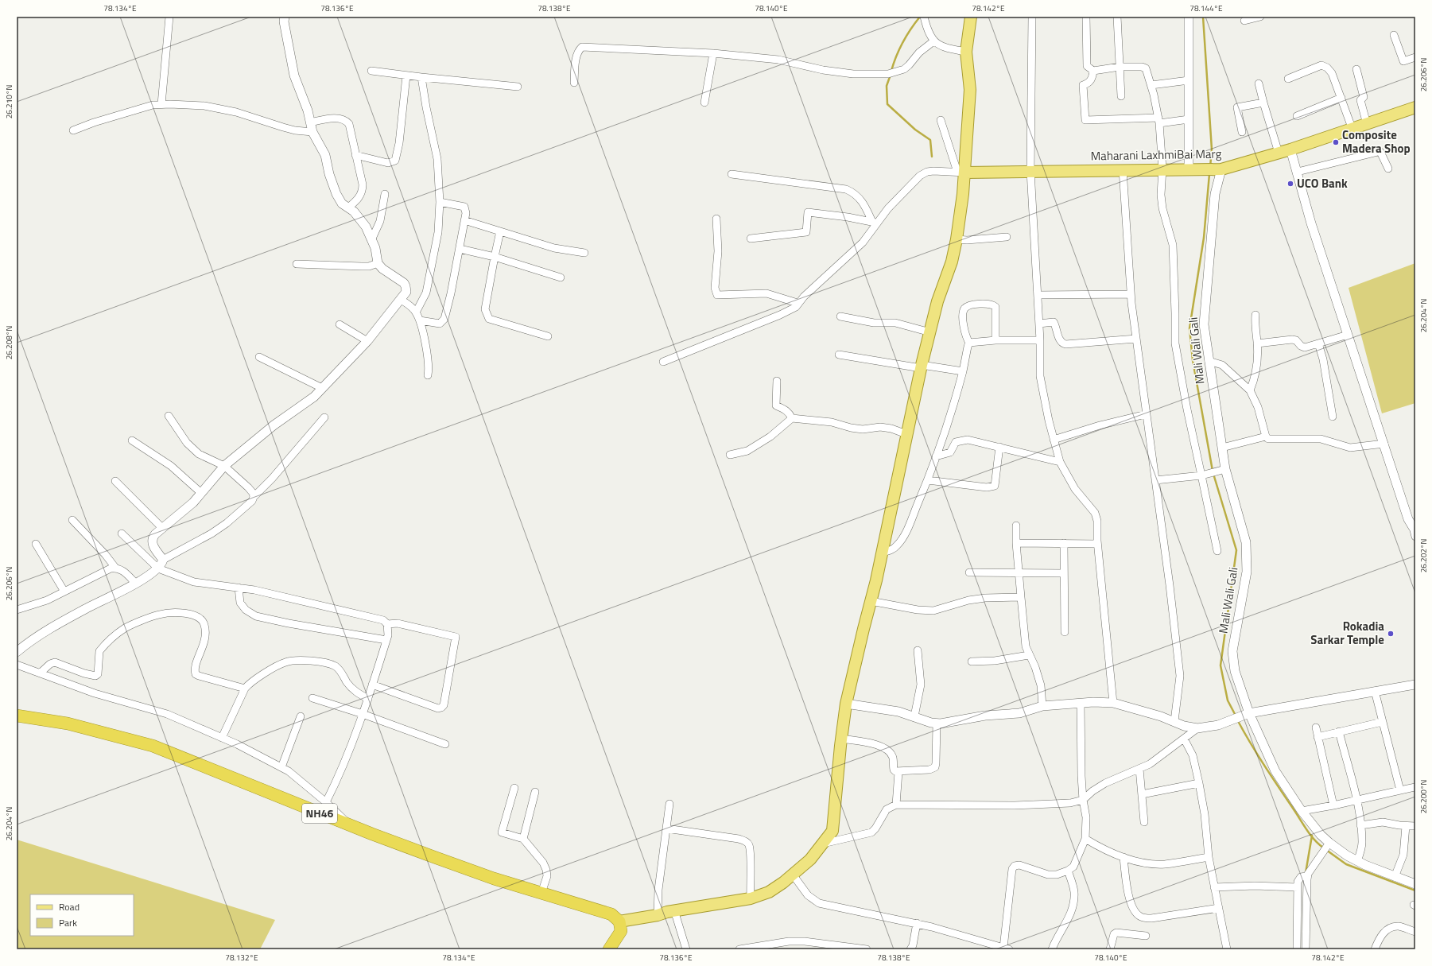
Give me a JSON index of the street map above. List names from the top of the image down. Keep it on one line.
{"streets":{"highway":["NH46"],"main road":["Maharani LaxhmiBai Marg"],"street":["Mali Wali Gali"]},"crossings":[["Maharani LaxhmiBai Marg","Mali Wali Gali"]],"places":["Composite Madera Shop","UCO Bank","Rokadia Sarkar Temple"],"legend":["Road","Park"],"coordinates":["78.134°E","78.136°E","78.138°E","78.140°E","78.142°E","78.144°E","26.206°N","26.210°N","26.204°N","26.208°N","26.202°N","26.200°N","78.132°E"]}
